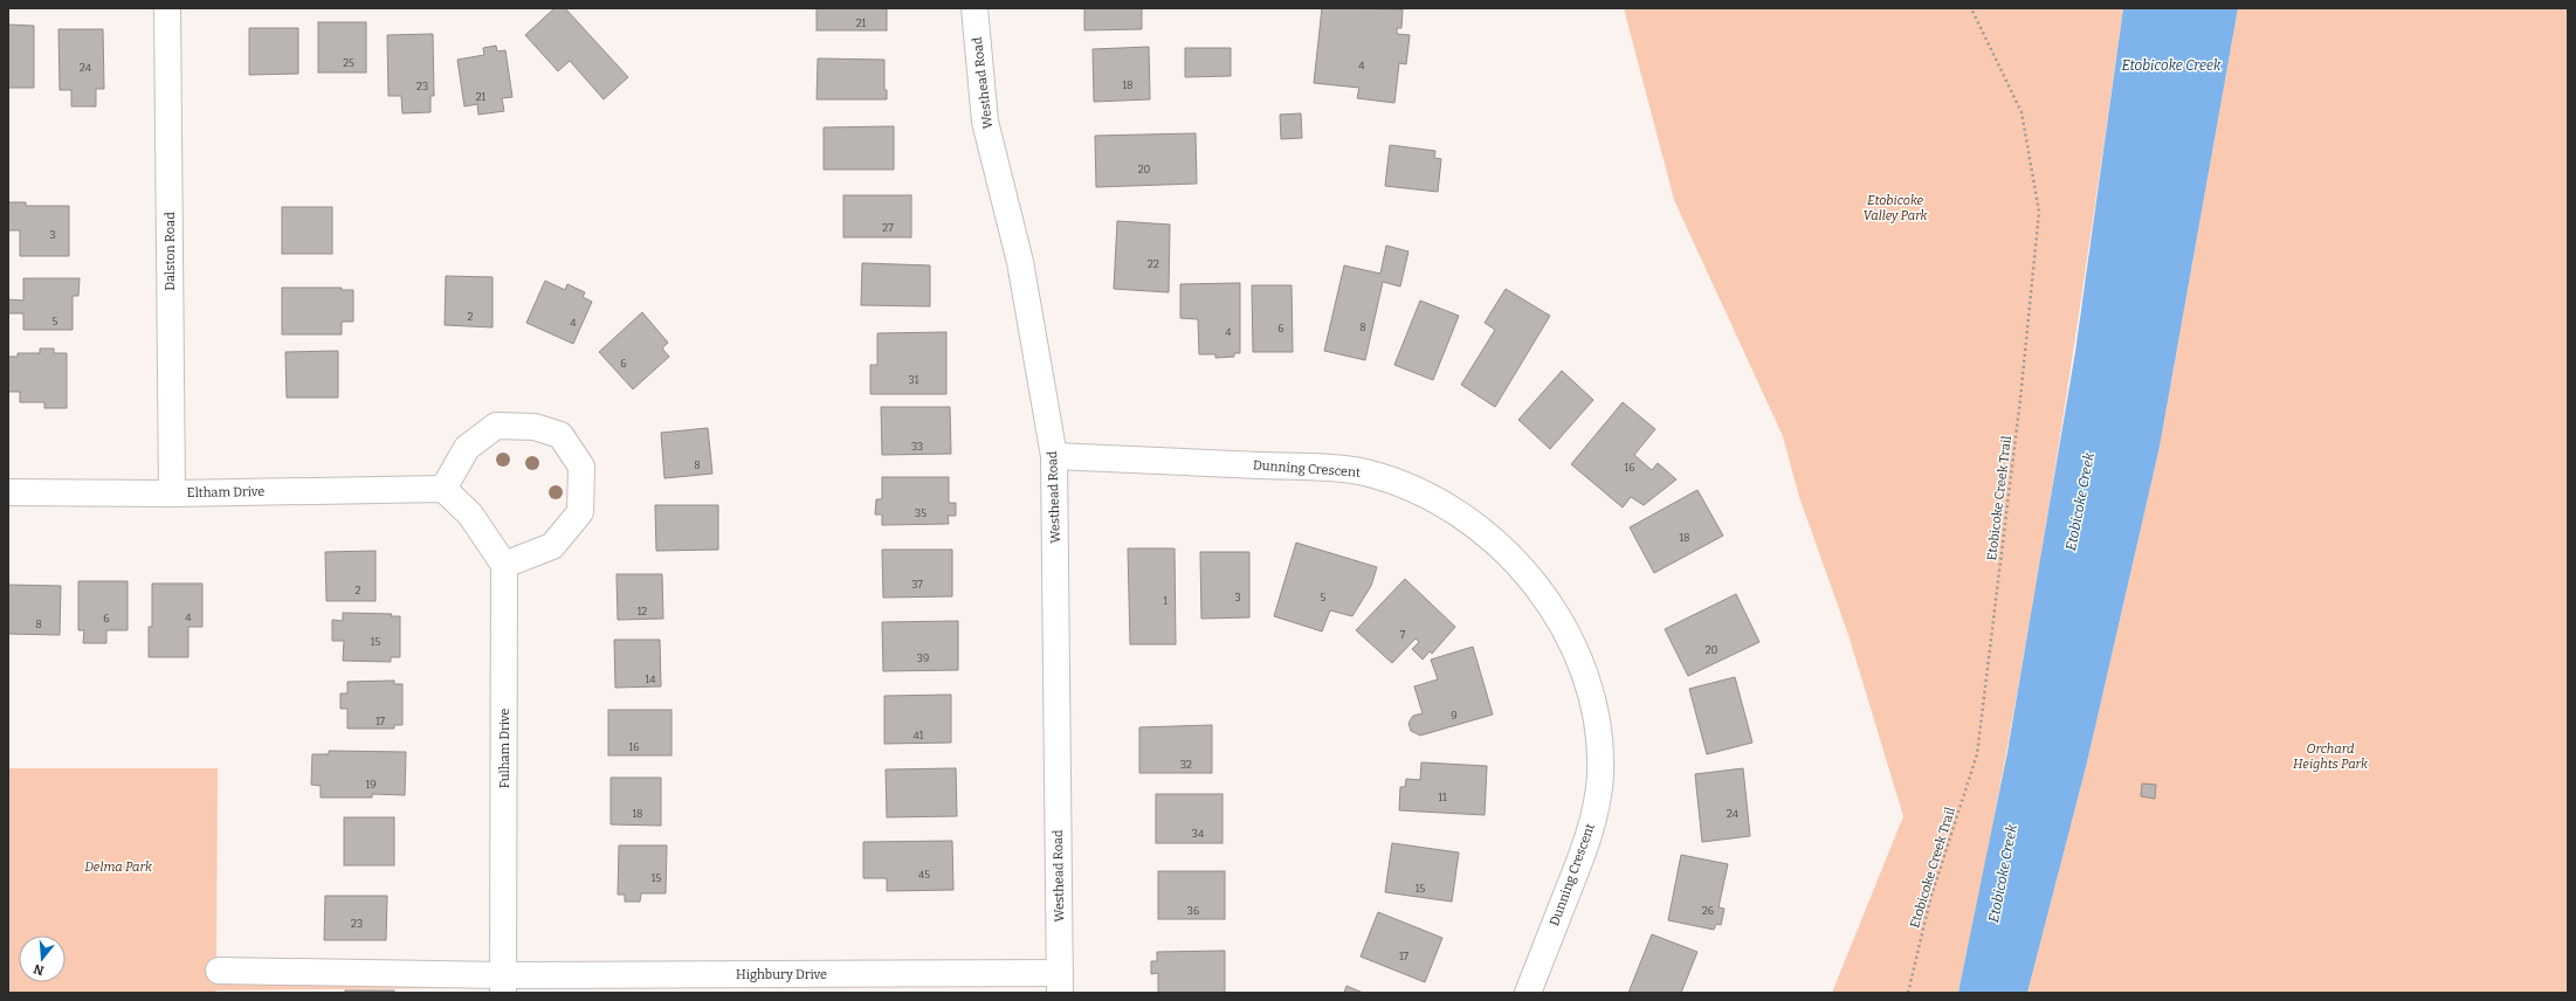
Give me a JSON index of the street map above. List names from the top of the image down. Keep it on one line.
{"streets":{"street":["Westhead Road","Dalston Road","Dunning Crescent","Eltham Drive","Fulham Drive","Highbury Drive"],"path":["Etobicoke Creek Trail"]},"crossings":[["Westhead Road","Dunning Crescent"],["Westhead Road","Highbury Drive"],["Dalston Road","Eltham Drive"],["Eltham Drive","Fulham Drive"],["Fulham Drive","Highbury Drive"]],"water":["Etobicoke Creek"],"parks":["Etobicoke Valley Park","Orchard Heights Park","Delma Park"],"house_numbers":["21","25","4","24","18","23","21","20","27","3","22","2","5","4","8","6","4","6","31","33","8","16","35","18","37","2","3","5","1","12","4","6","8","7","15","20","39","14","9","17","41","16","32","19","11","18","24","34","45","15","15","36","26","23","17"],"north":"bottom"}
